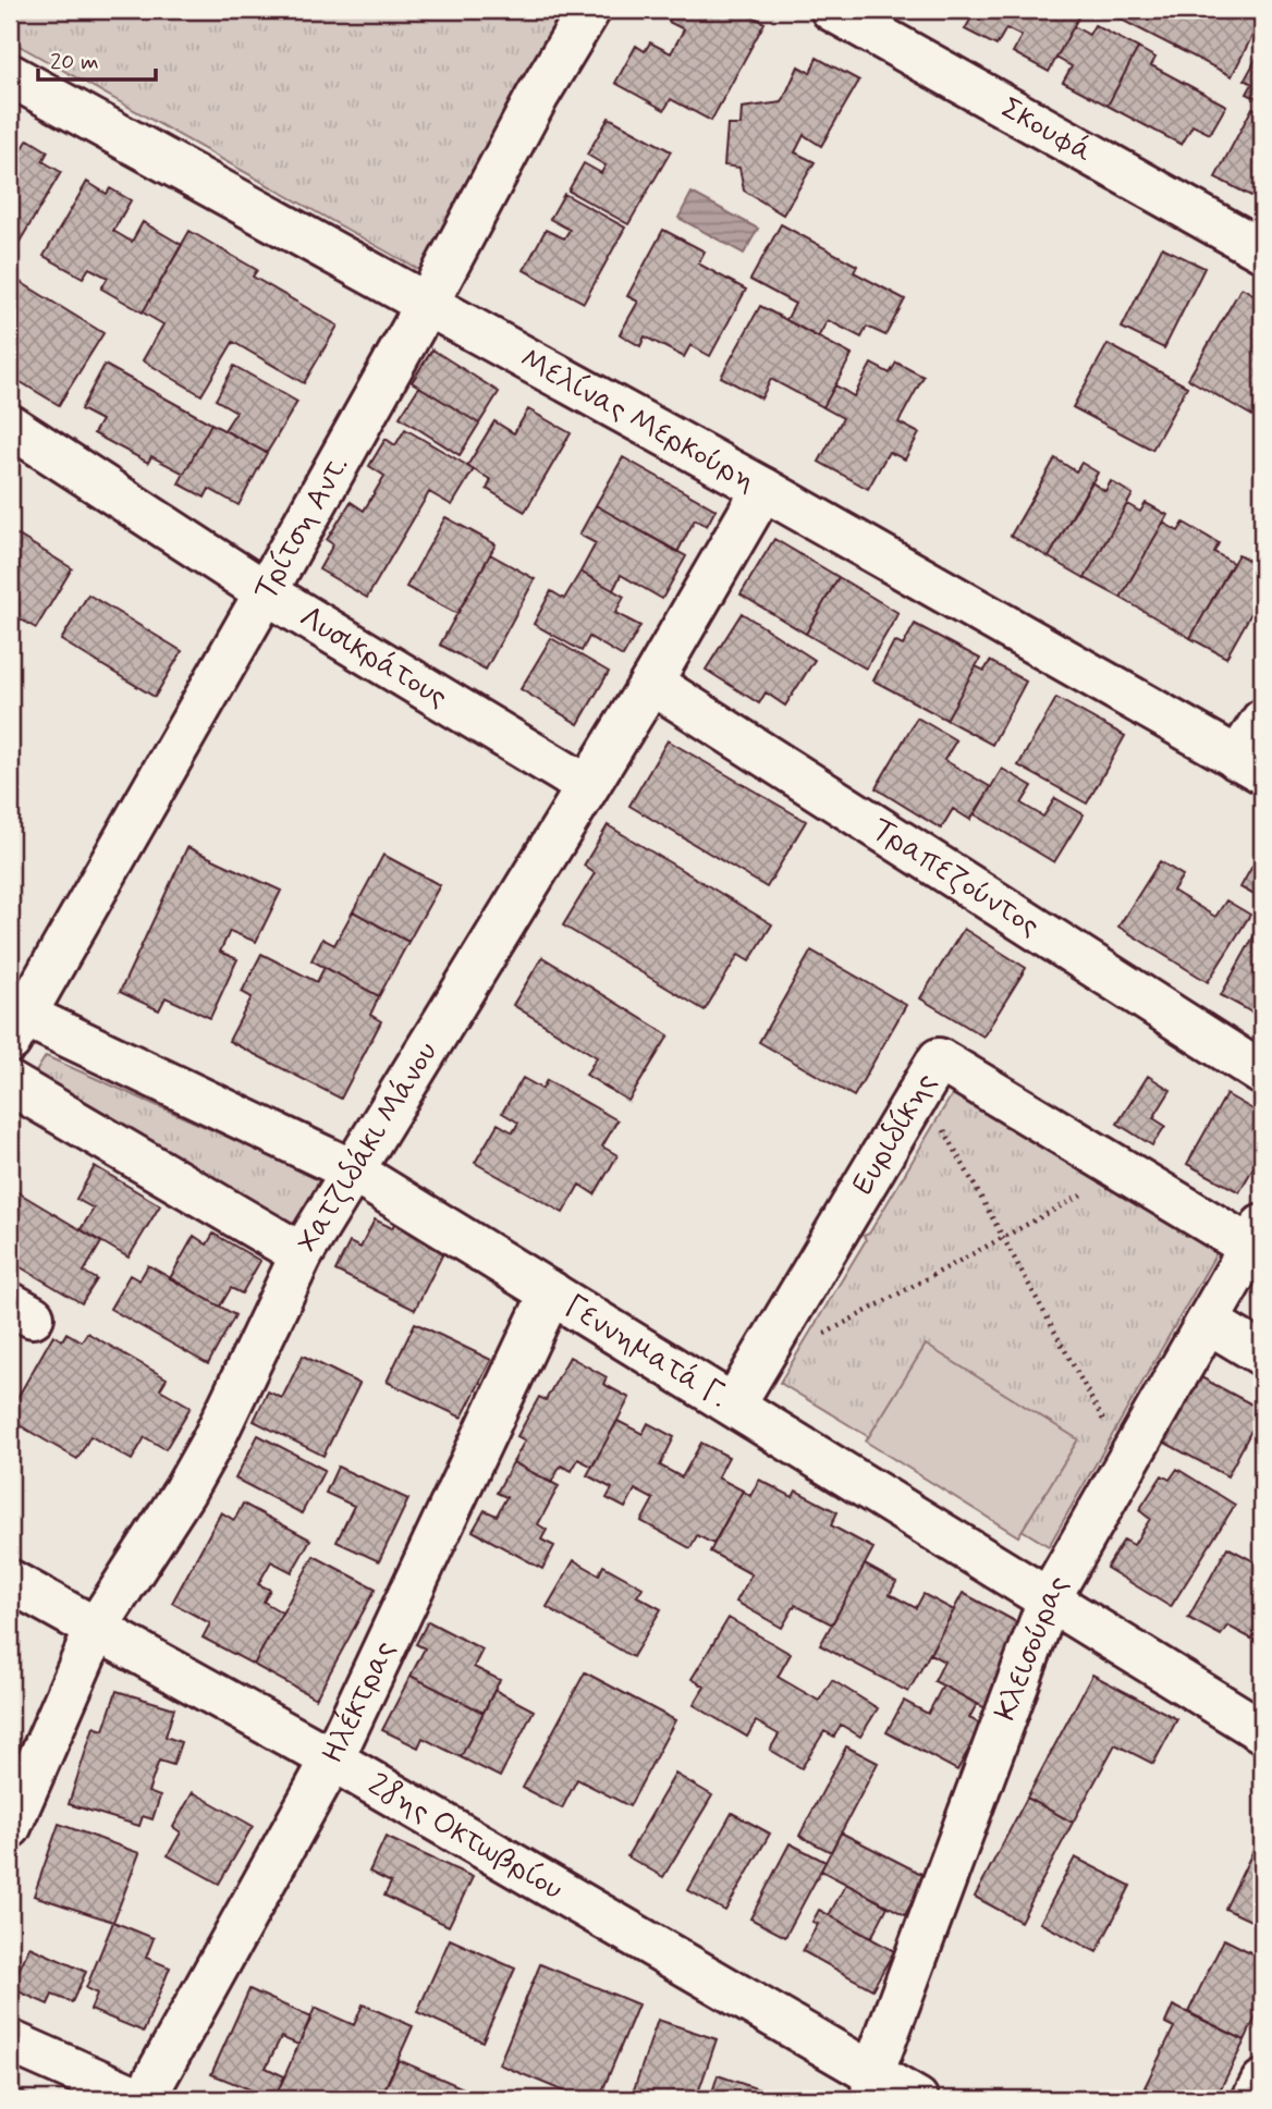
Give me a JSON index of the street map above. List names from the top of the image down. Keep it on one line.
{"streets":{"street":["Σκουφά","Μελίνας Μερκούρη","Τρίτση Αντ.","Λυσικράτους","Τραπεζούντος","Ευριδίκης","Χατζιδάκι Μάνου","Γεννηματά Γ.","Κλεισούρας","Ηλέκτρας","28ης Οκτωβρίου"]},"crossings":[["Μελίνας Μερκούρη","Τρίτση Αντ."],["Μελίνας Μερκούρη","Χατζιδάκι Μάνου"],["Τρίτση Αντ.","Λυσικράτους"],["Τρίτση Αντ.","Γεννηματά Γ."],["Λυσικράτους","Χατζιδάκι Μάνου"],["Τραπεζούντος","Χατζιδάκι Μάνου"],["Ευριδίκης","Γεννηματά Γ."],["Ευριδίκης","Κλεισούρας"],["Χατζιδάκι Μάνου","Γεννηματά Γ."],["Χατζιδάκι Μάνου","28ης Οκτωβρίου"],["Γεννηματά Γ.","Κλεισούρας"],["Γεννηματά Γ.","Ηλέκτρας"],["Κλεισούρας","28ης Οκτωβρίου"],["Ηλέκτρας","28ης Οκτωβρίου"]],"scale_bar":"20 m"}
